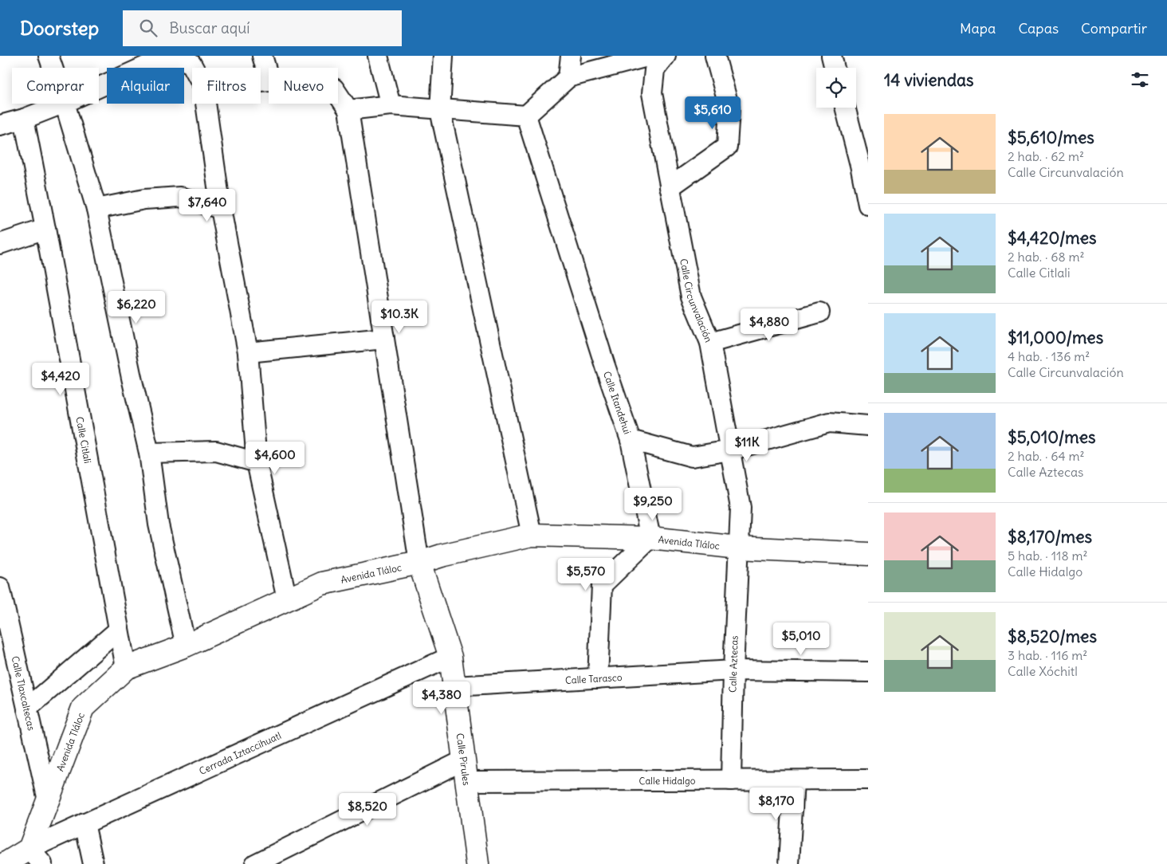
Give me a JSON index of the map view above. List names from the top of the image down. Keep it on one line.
{"streets":{"main road":["Avenida Tláloc","Calle Pirules"],"street":["Calle Circunvalación","Calle Itandehui","Calle Citlali","Calle Aztecas","Calle Tarasco","Calle Tlaxcaltecas","Cerrada Iztaccihuatl","Calle Hidalgo"]},"crossings":[["Calle Circunvalación","Avenida Tláloc"],["Calle Circunvalación","Calle Aztecas"],["Calle Itandehui","Avenida Tláloc"],["Calle Citlali","Avenida Tláloc"],["Avenida Tláloc","Calle Aztecas"],["Avenida Tláloc","Calle Tlaxcaltecas"],["Avenida Tláloc","Cerrada Iztaccihuatl"],["Avenida Tláloc","Calle Pirules"],["Calle Aztecas","Calle Tarasco"],["Calle Aztecas","Calle Hidalgo"],["Calle Tarasco","Calle Pirules"],["Cerrada Iztaccihuatl","Calle Pirules"],["Calle Pirules","Calle Hidalgo"]],"page":{"header":"Doorstep","search":"Buscar aquí","nav":["Mapa","Capas","Compartir"],"heading":"14 viviendas","chip":["Comprar","Alquilar","Filtros","Nuevo"],"price":["$5,610","$7,640","$6,220","$10.3K","$4,880","$4,420","$11K","$4,600","$9,250","$5,570","$5,010","$4,380","$8,170","$8,520"],"list":[{"name":"$5,610/mes","note":"2 hab. · 62 m² · Calle Circunvalación"},{"name":"$4,420/mes","note":"2 hab. · 68 m² · Calle Citlali"},{"name":"$11,000/mes","note":"4 hab. · 136 m² · Calle Circunvalación"},{"name":"$5,010/mes","note":"2 hab. · 64 m² · Calle Aztecas"},{"name":"$8,170/mes","note":"5 hab. · 118 m² · Calle Hidalgo"},{"name":"$8,520/mes","note":"3 hab. · 116 m² · Calle Xóchitl"}]}}
